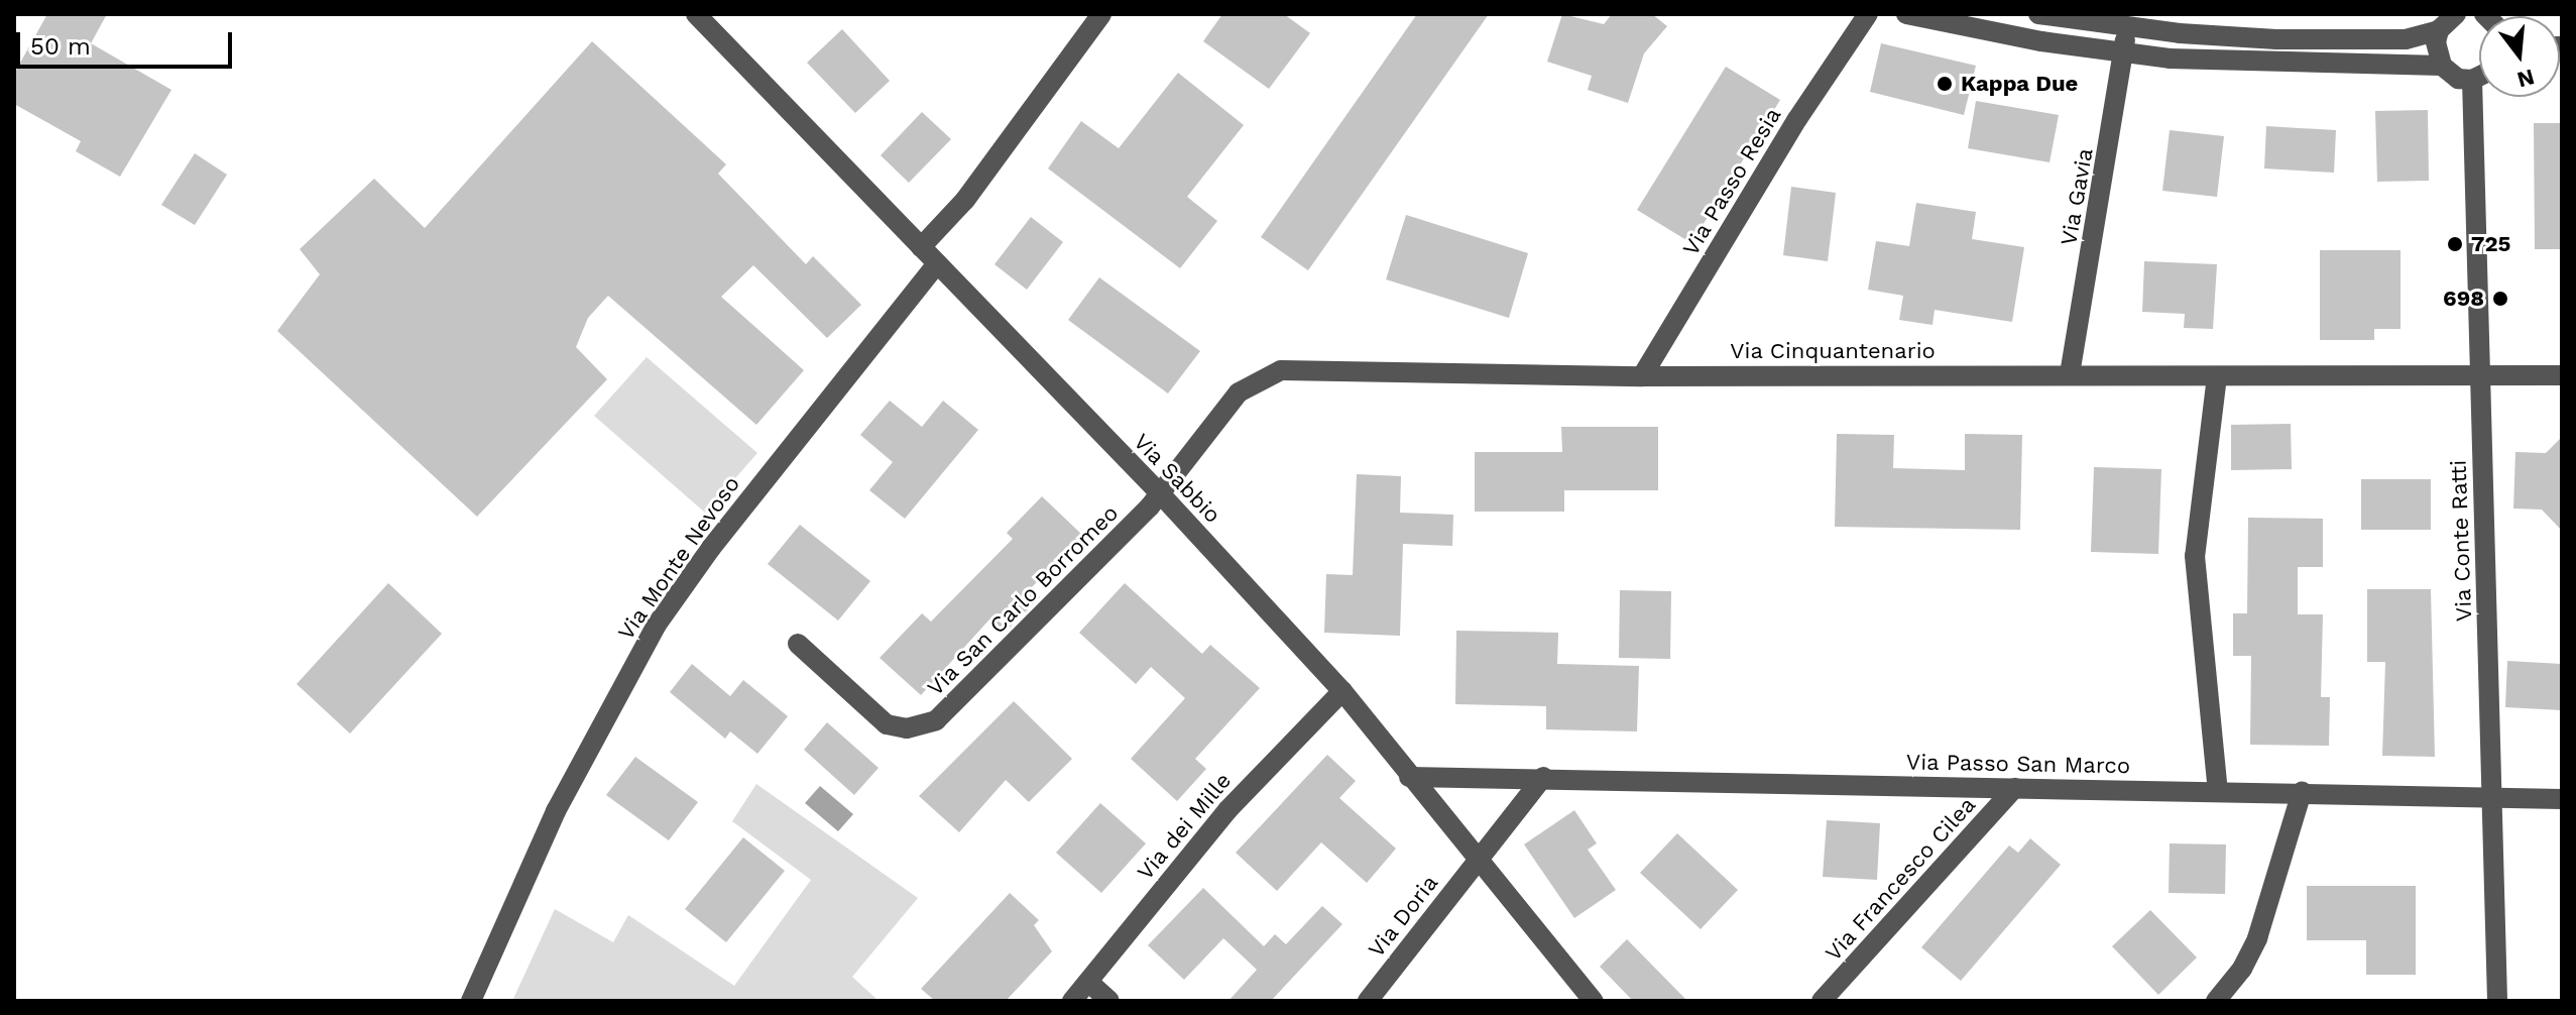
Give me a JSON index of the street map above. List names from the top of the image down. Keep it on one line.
{"streets":{"street":["Via Passo Resia","Via Gavia","Via Cinquantenario","Via Sabbio","Via Conte Ratti","Via Monte Nevoso","Via San Carlo Borromeo","Via Passo San Marco","Via dei Mille","Via Francesco Cilea","Via Doria"]},"crossings":[["Via Passo Resia","Via Cinquantenario"],["Via Gavia","Via Cinquantenario"],["Via Cinquantenario","Via Sabbio"],["Via Cinquantenario","Via Conte Ratti"],["Via Cinquantenario","Via San Carlo Borromeo"],["Via Sabbio","Via Monte Nevoso"],["Via Sabbio","Via San Carlo Borromeo"],["Via Sabbio","Via Passo San Marco"],["Via Sabbio","Via dei Mille"],["Via Sabbio","Via Doria"],["Via Conte Ratti","Via Passo San Marco"],["Via Passo San Marco","Via Francesco Cilea"]],"places":["Kappa Due","725","698"],"scale_bar":"50 m","north":"bottom"}
